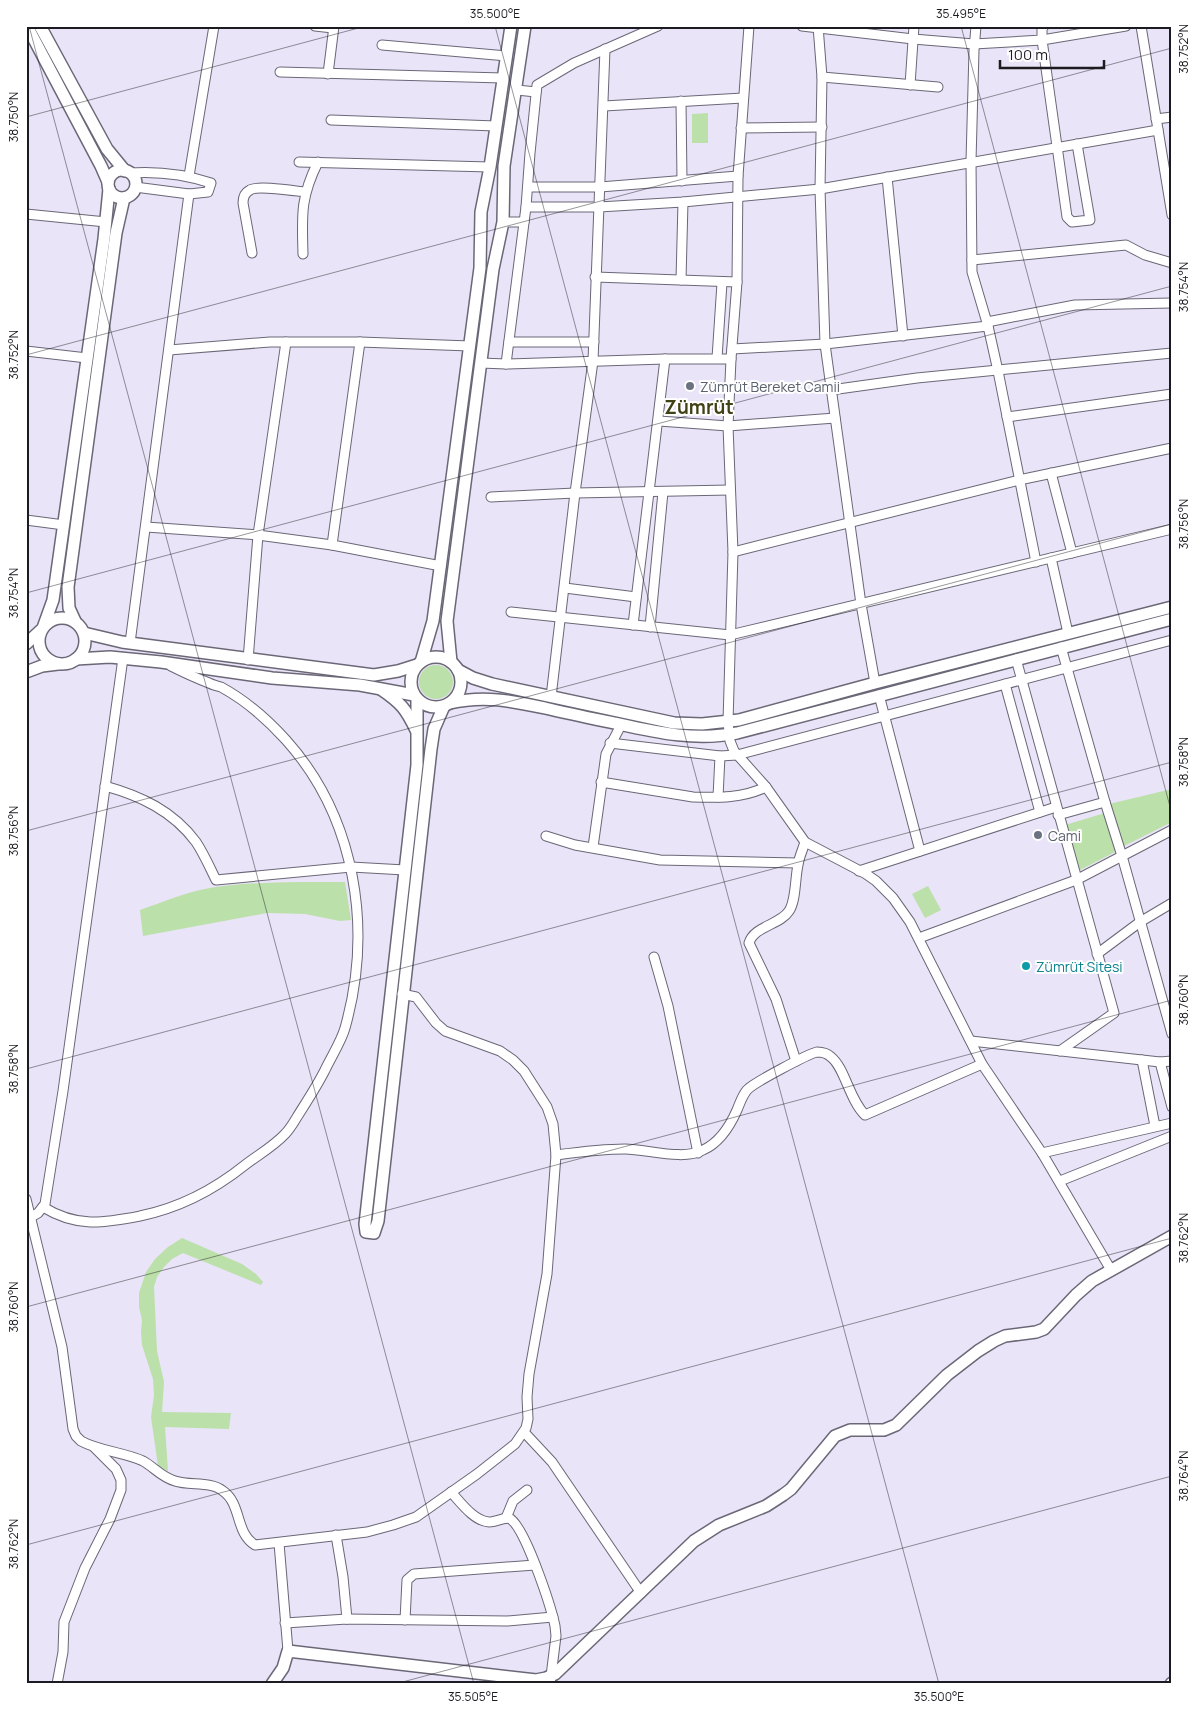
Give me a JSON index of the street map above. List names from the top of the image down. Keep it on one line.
{"districts":["Zümrüt"],"places":["Zümrüt Bereket Camii","Cami","Zümrüt Sitesi"],"scale_bar":"100 m","coordinates":["35.500°E","35.495°E","38.752°N","38.750°N","38.754°N","38.756°N","38.758°N","38.760°N","38.762°N","38.764°N","35.505°E"]}
